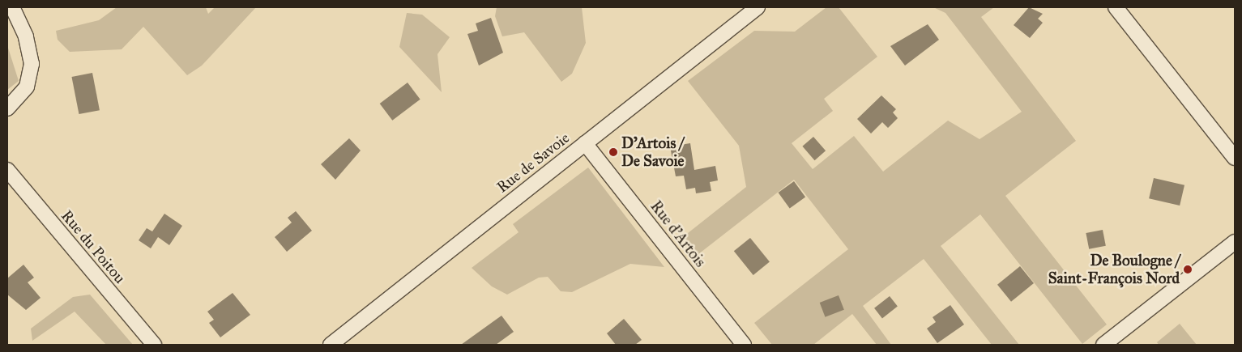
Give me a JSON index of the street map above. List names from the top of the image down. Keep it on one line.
{"streets":{"street":["Rue de Savoie","Rue d'Artois","Rue du Poitou"]},"crossings":[["Rue de Savoie","Rue d'Artois"]],"places":["D'Artois / De Savoie","De Boulogne / Saint-François Nord"]}
